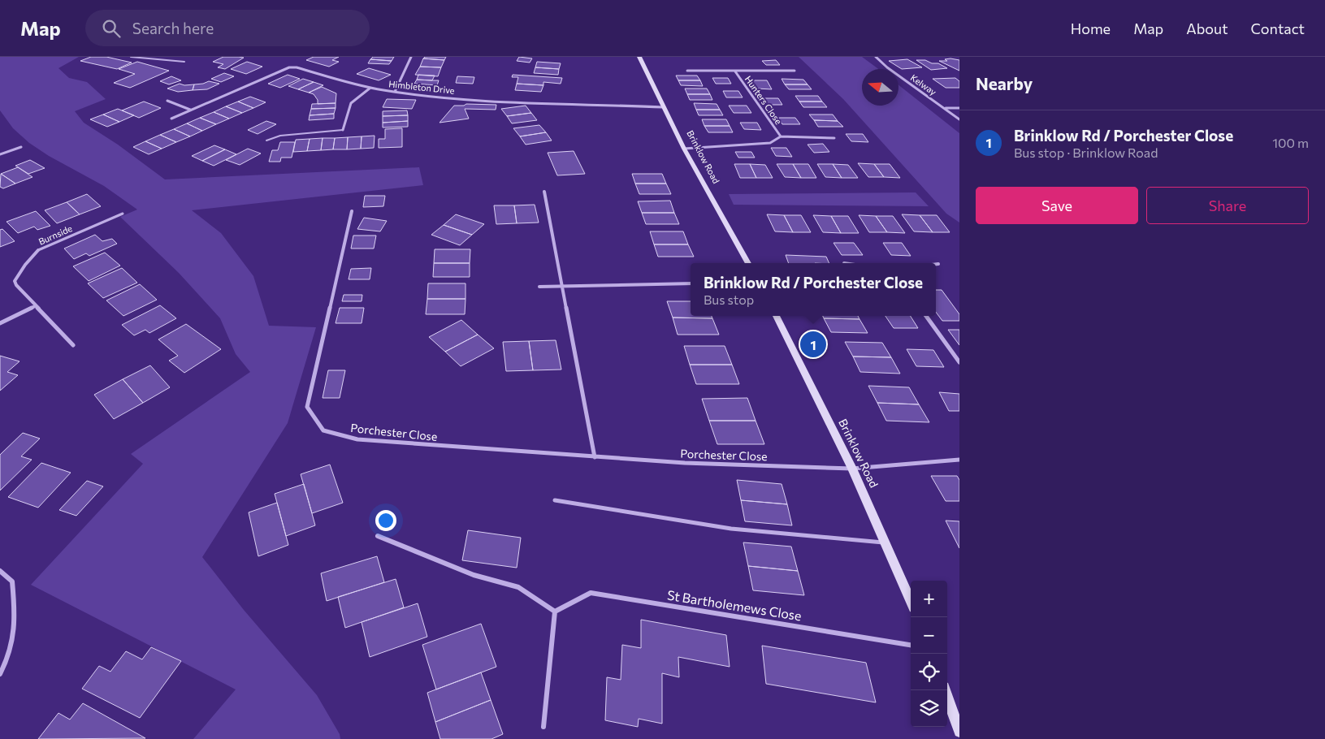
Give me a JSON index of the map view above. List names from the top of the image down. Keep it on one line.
{"streets":{"main road":["Brinklow Road"],"street":["Kelway","Himbleton Drive","Hunters Close","Burnside","Porchester Close","St Bartholemews Close"]},"crossings":[["Himbleton Drive","Brinklow Road"],["Hunters Close","Brinklow Road"],["Brinklow Road","Porchester Close"]],"north":"left","page":{"header":"Map","search":"Search here","nav":["Home","Map","About","Contact"],"heading":"Nearby","list":[{"mark":"1","name":"Brinklow Rd / Porchester Close","note":"Bus stop · Brinklow Road","value":"100 m"}],"buttons":["Save","Share"],"popup":["Brinklow Rd / Porchester Close","Bus stop"],"pins":"1","map_buttons":["+","−"]}}
